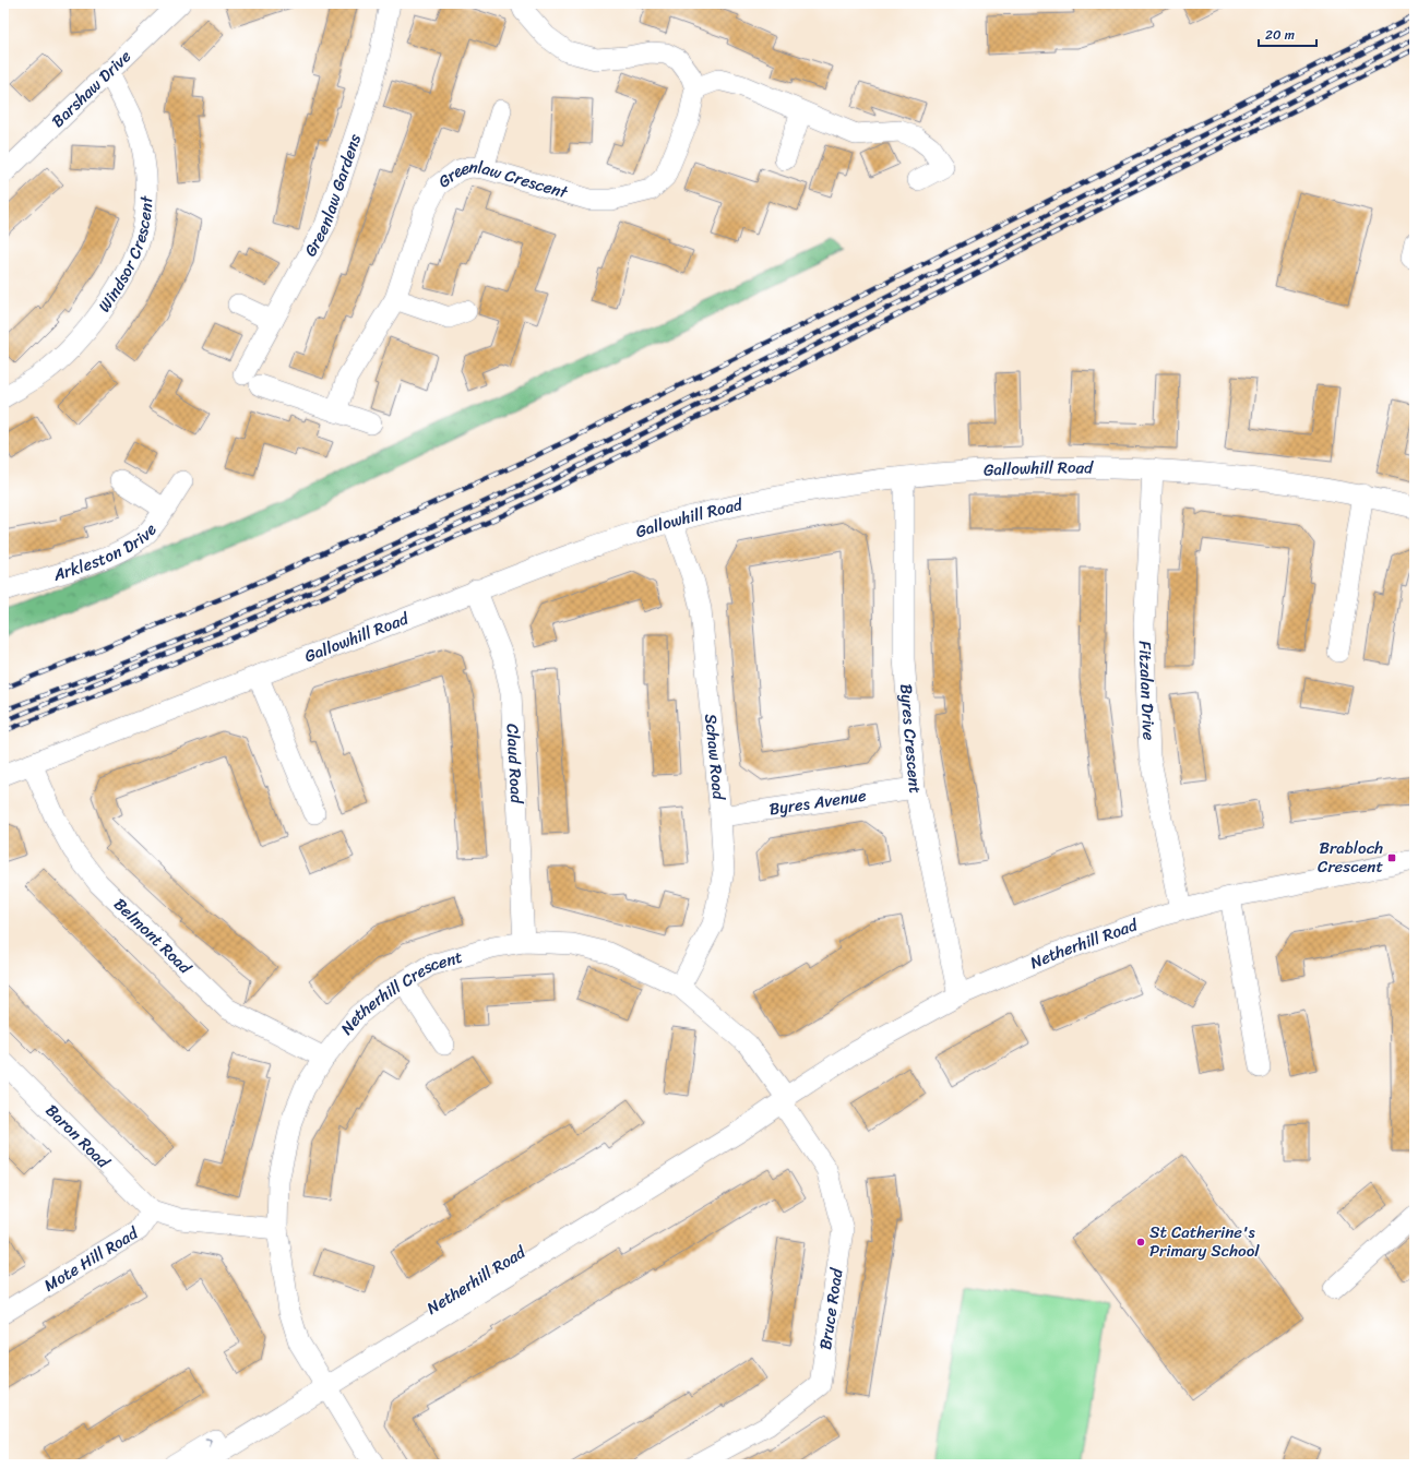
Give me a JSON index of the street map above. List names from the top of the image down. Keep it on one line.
{"streets":{"street":["Barshaw Drive","Greenlaw Crescent","Greenlaw Gardens","Windsor Crescent","Gallowhill Road","Arkleston Drive","Fitzalan Drive","Byres Crescent","Schaw Road","Claud Road","Byres Avenue","Belmont Road","Netherhill Road","Netherhill Crescent","Baron Road","Mote Hill Road","Bruce Road"]},"crossings":[["Barshaw Drive","Windsor Crescent"],["Greenlaw Crescent","Greenlaw Gardens"],["Gallowhill Road","Fitzalan Drive"],["Gallowhill Road","Byres Crescent"],["Gallowhill Road","Schaw Road"],["Gallowhill Road","Claud Road"],["Gallowhill Road","Belmont Road"],["Fitzalan Drive","Netherhill Road"],["Byres Crescent","Byres Avenue"],["Byres Crescent","Netherhill Road"],["Schaw Road","Byres Avenue"],["Schaw Road","Netherhill Crescent"],["Claud Road","Netherhill Crescent"],["Belmont Road","Netherhill Crescent"],["Netherhill Road","Netherhill Crescent"],["Netherhill Road","Bruce Road"],["Netherhill Crescent","Bruce Road"],["Baron Road","Mote Hill Road"]],"places":{"transit":["Brabloch Crescent"],"other":["St Catherine's Primary School"]},"scale_bar":"20 m"}
